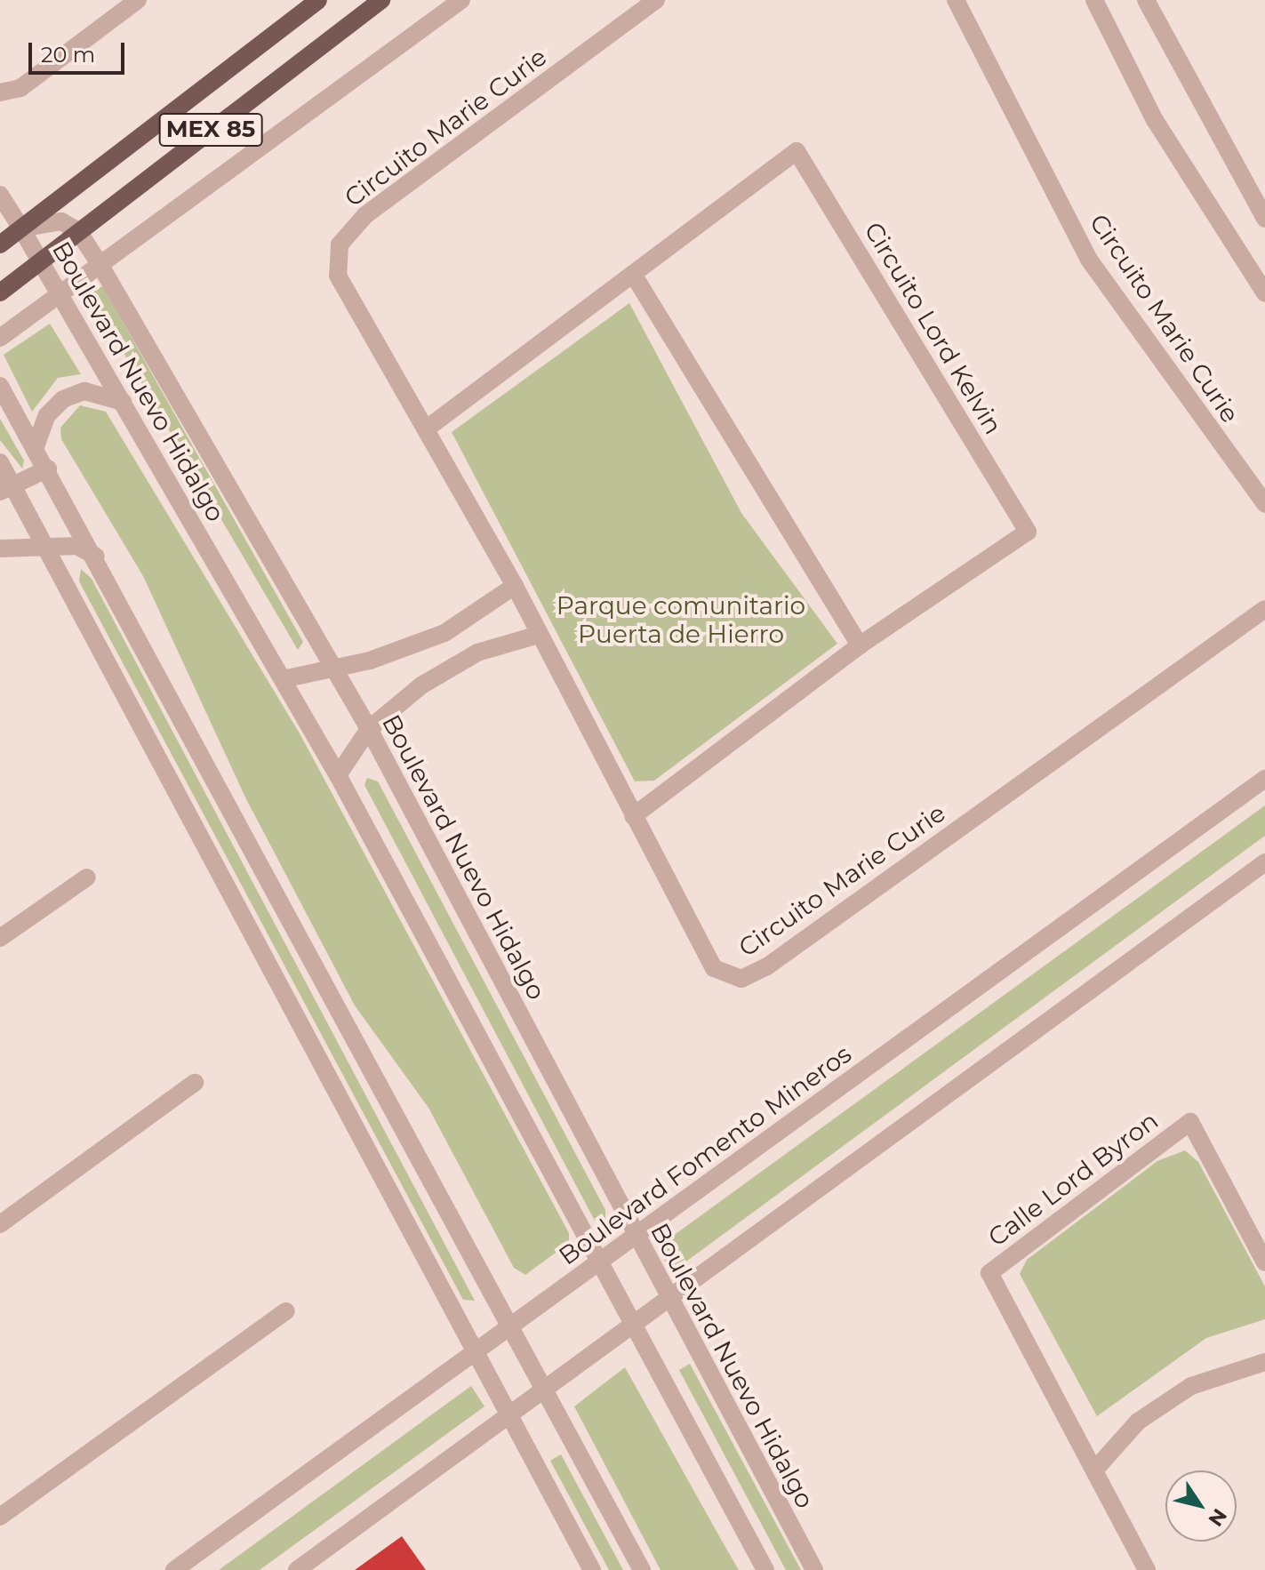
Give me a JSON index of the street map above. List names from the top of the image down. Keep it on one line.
{"streets":{"main road":["MEX 85"],"street":["Circuito Marie Curie","Circuito Lord Kelvin","Boulevard Nuevo Hidalgo","Boulevard Fomento Mineros","Calle Lord Byron"]},"crossings":[["Circuito Marie Curie","Circuito Lord Kelvin"],["MEX 85","Boulevard Nuevo Hidalgo"],["Boulevard Nuevo Hidalgo","Boulevard Fomento Mineros"]],"parks":["Parque comunitario Puerta de Hierro"],"scale_bar":"20 m","north":"bottom right"}
